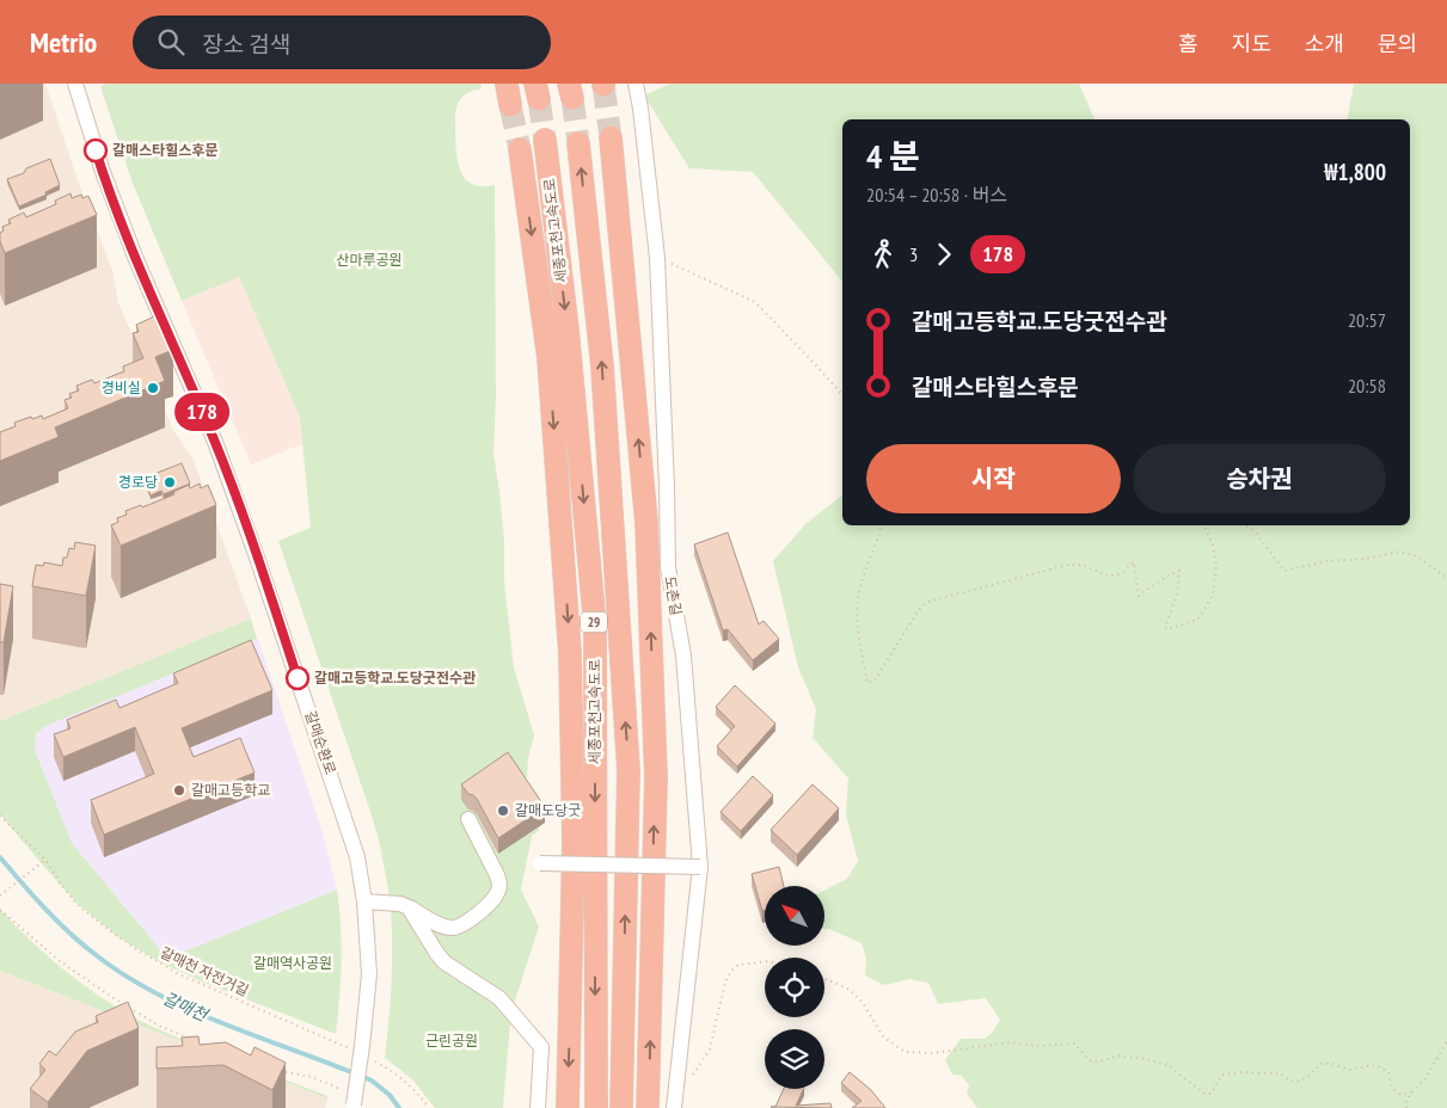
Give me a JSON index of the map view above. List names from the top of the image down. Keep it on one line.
{"streets":{"highway":["세종포천고속도로","29"],"street":["도촌길","갈매순환로"],"path":["갈매천 자전거길"]},"crossings":[["갈매순환로","갈매천 자전거길"]],"water":["갈매천"],"parks":["산마루공원","갈매역사공원","근린공원"],"places":["갈매스타힐스후문","경비실","경로당","갈매고등학교.도당굿전수관","갈매고등학교","갈매도당굿"],"lines":["bus line 178"],"north":"top left","page":{"header":"Metrio","search":"장소 검색","nav":["홈","지도","소개","문의"],"on_map":"178","heading":["4 분","20:54 – 20:58 · 버스","₩1,800"],"legs":["3","178"],"list":[{"name":"갈매고등학교.도당굿전수관","value":"20:57"},{"name":"갈매스타힐스후문","value":"20:58"}],"buttons":["시작","승차권"]}}
